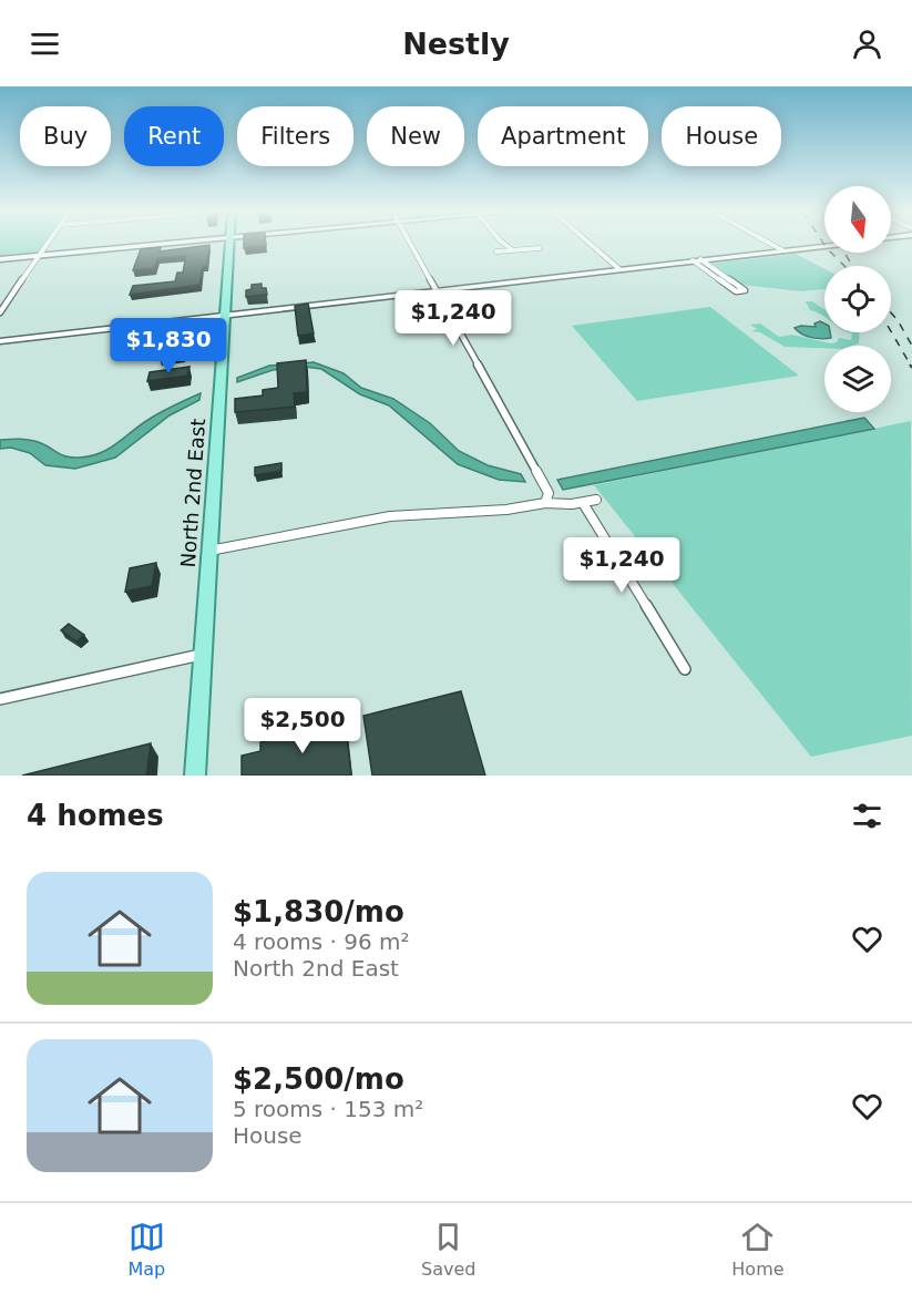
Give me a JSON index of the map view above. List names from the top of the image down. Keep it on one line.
{"streets":{"main road":["North 2nd East"]},"north":"bottom","page":{"header":"Nestly","chip":["Buy","Rent","Filters","New","Apartment","House"],"price":["$1,240","$1,830","$1,240","$2,500"],"heading":"4 homes","list":[{"name":"$1,830/mo","note":"4 rooms · 96 m² · North 2nd East"},{"name":"$2,500/mo","note":"5 rooms · 153 m² · House"}],"tabs":["Map","Saved","Home"]}}
